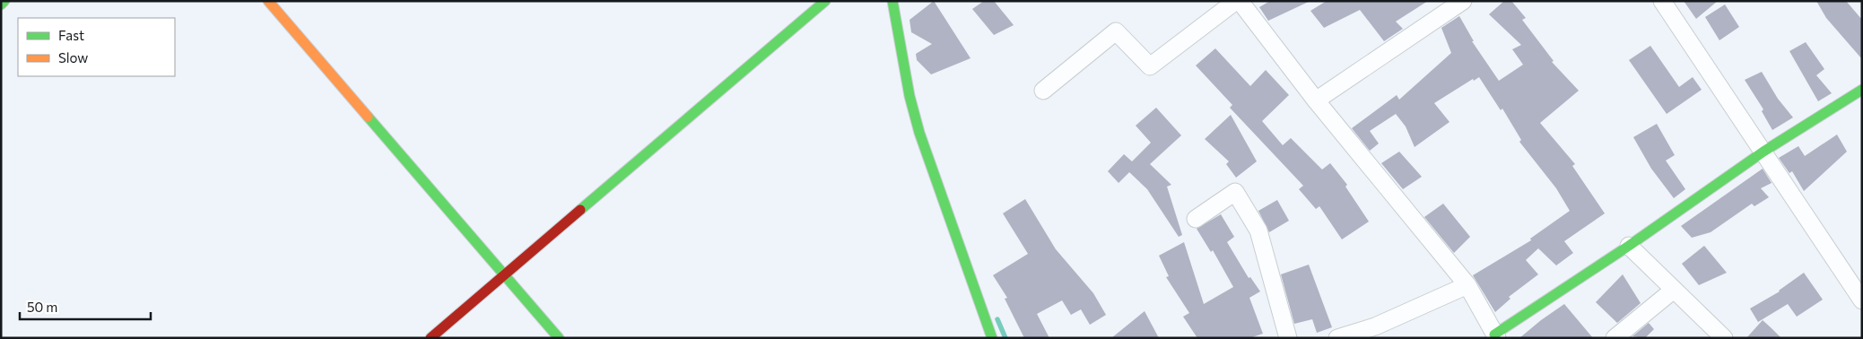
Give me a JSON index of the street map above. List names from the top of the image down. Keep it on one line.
{"legend":["Fast","Slow"],"scale_bar":"50 m"}
